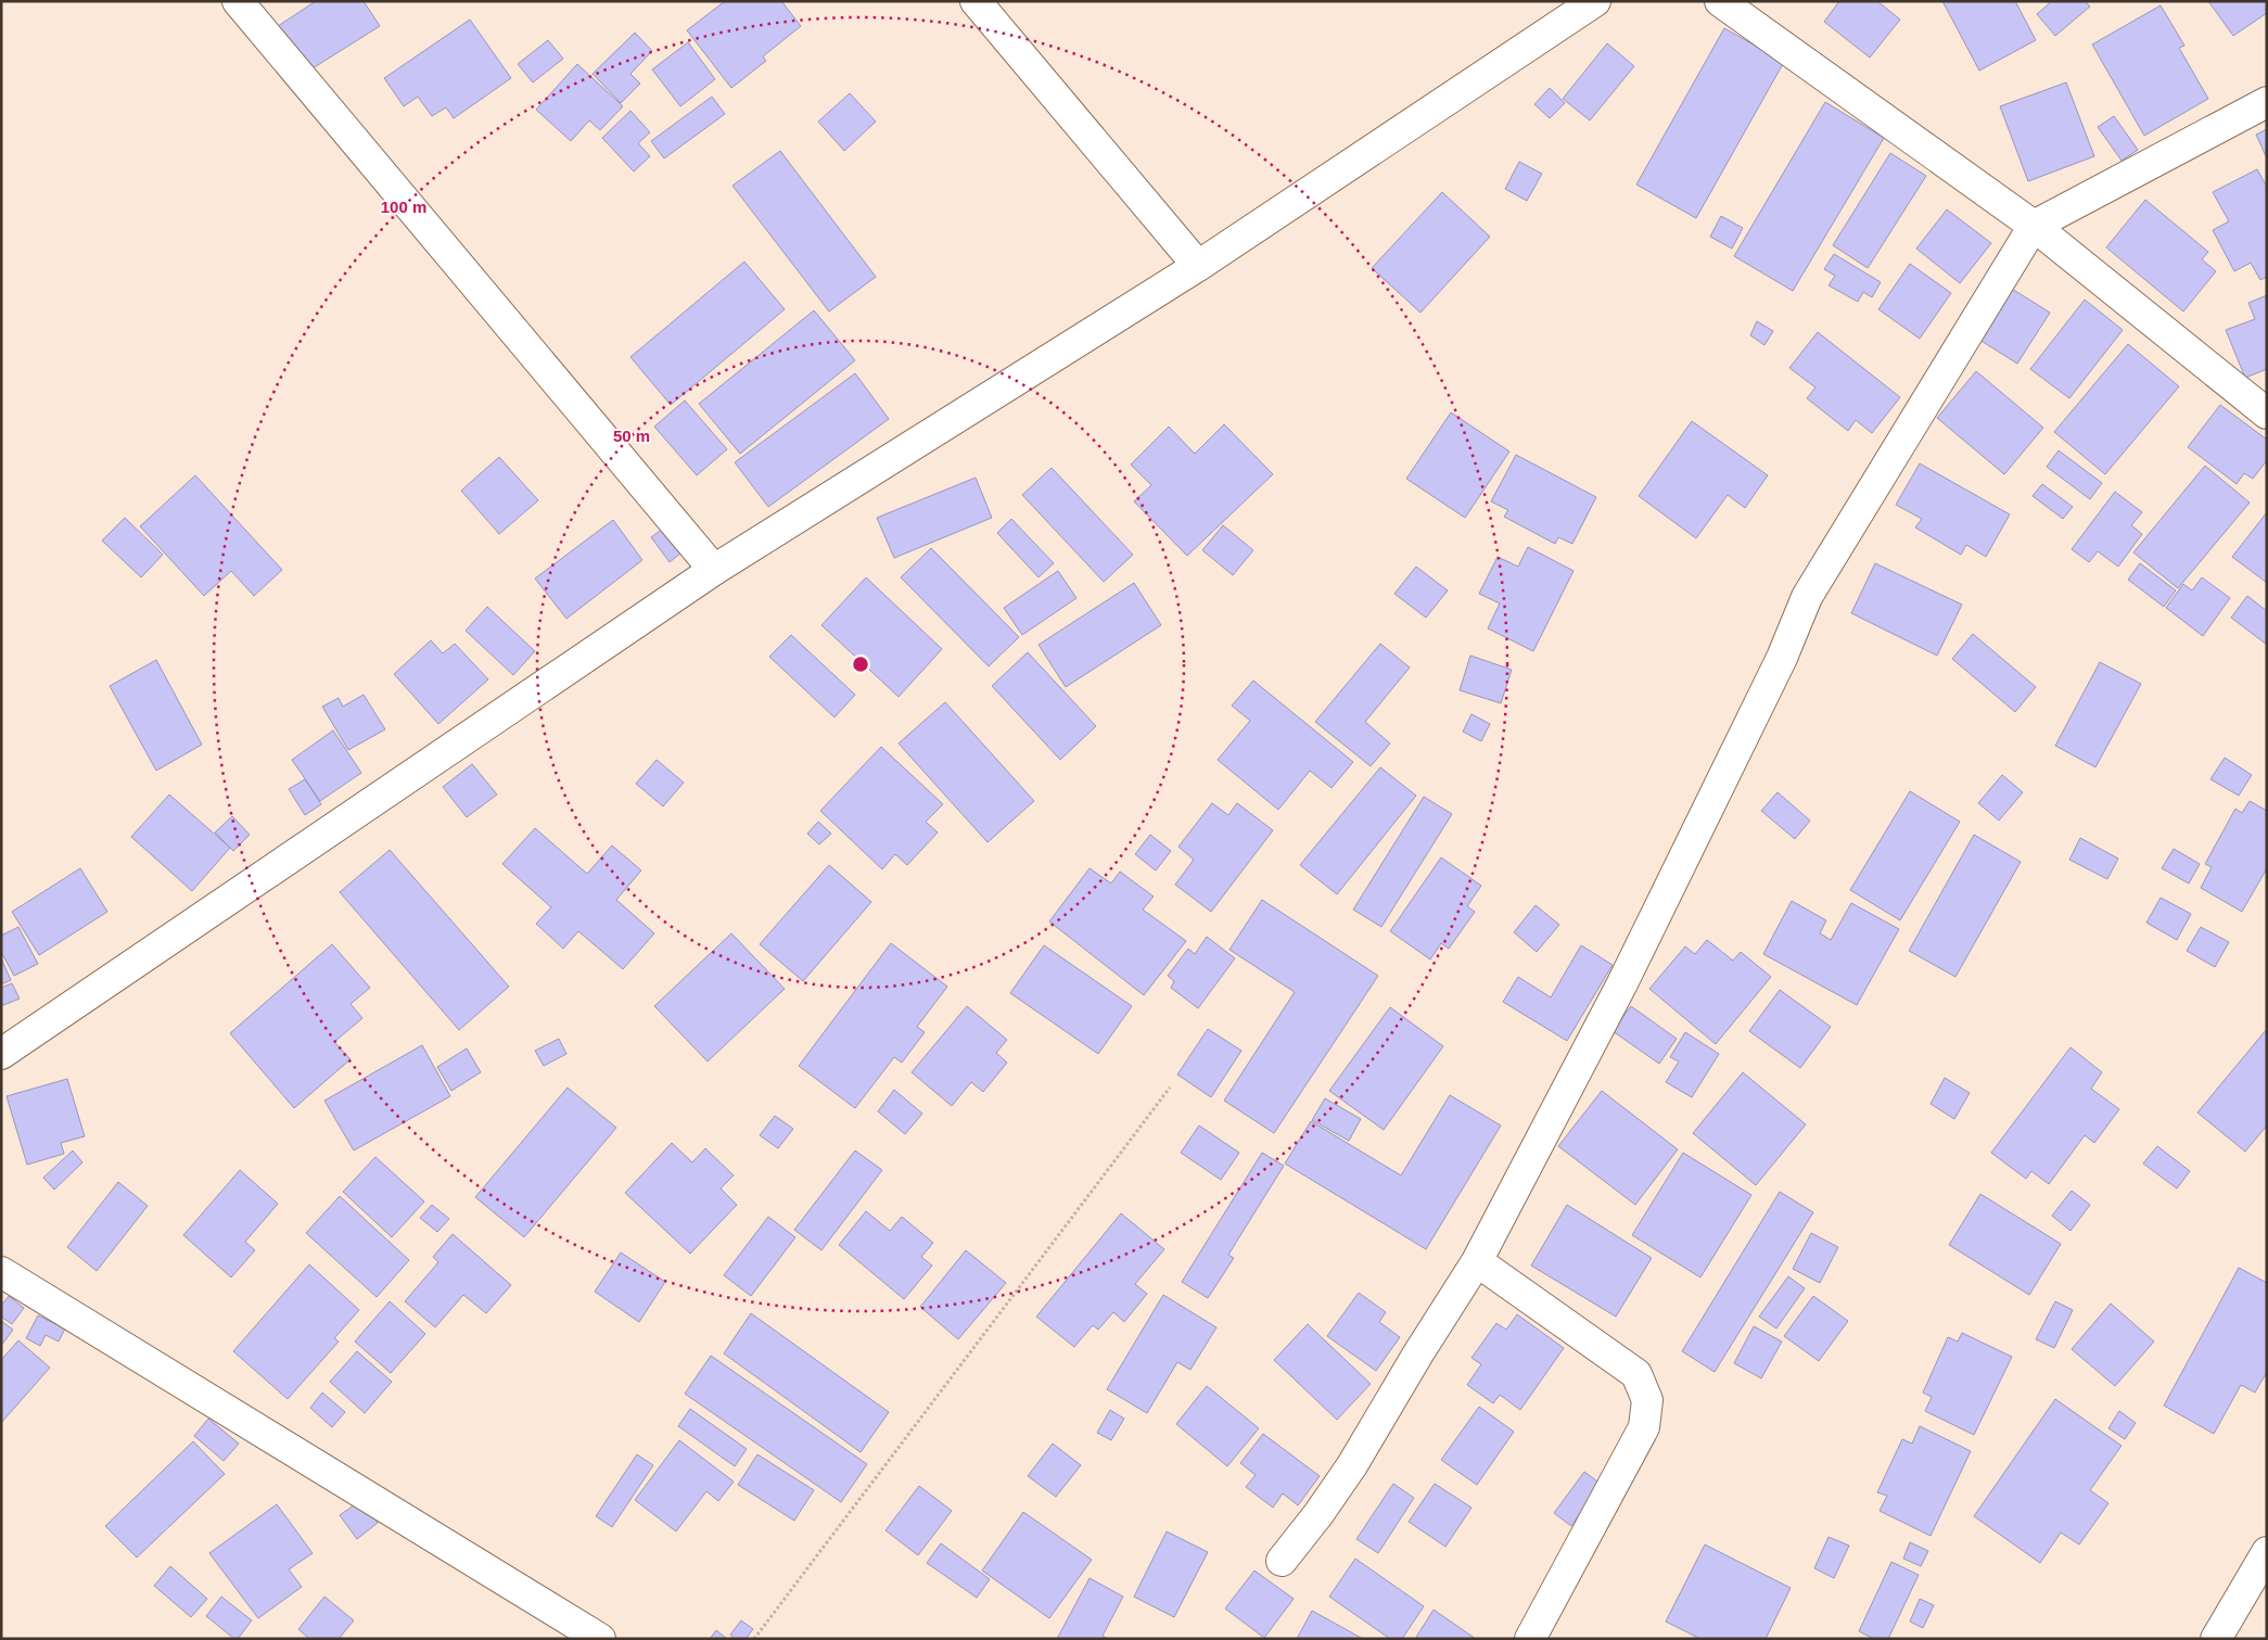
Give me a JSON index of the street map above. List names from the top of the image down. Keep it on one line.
{"rings":["100 m","50 m"]}
